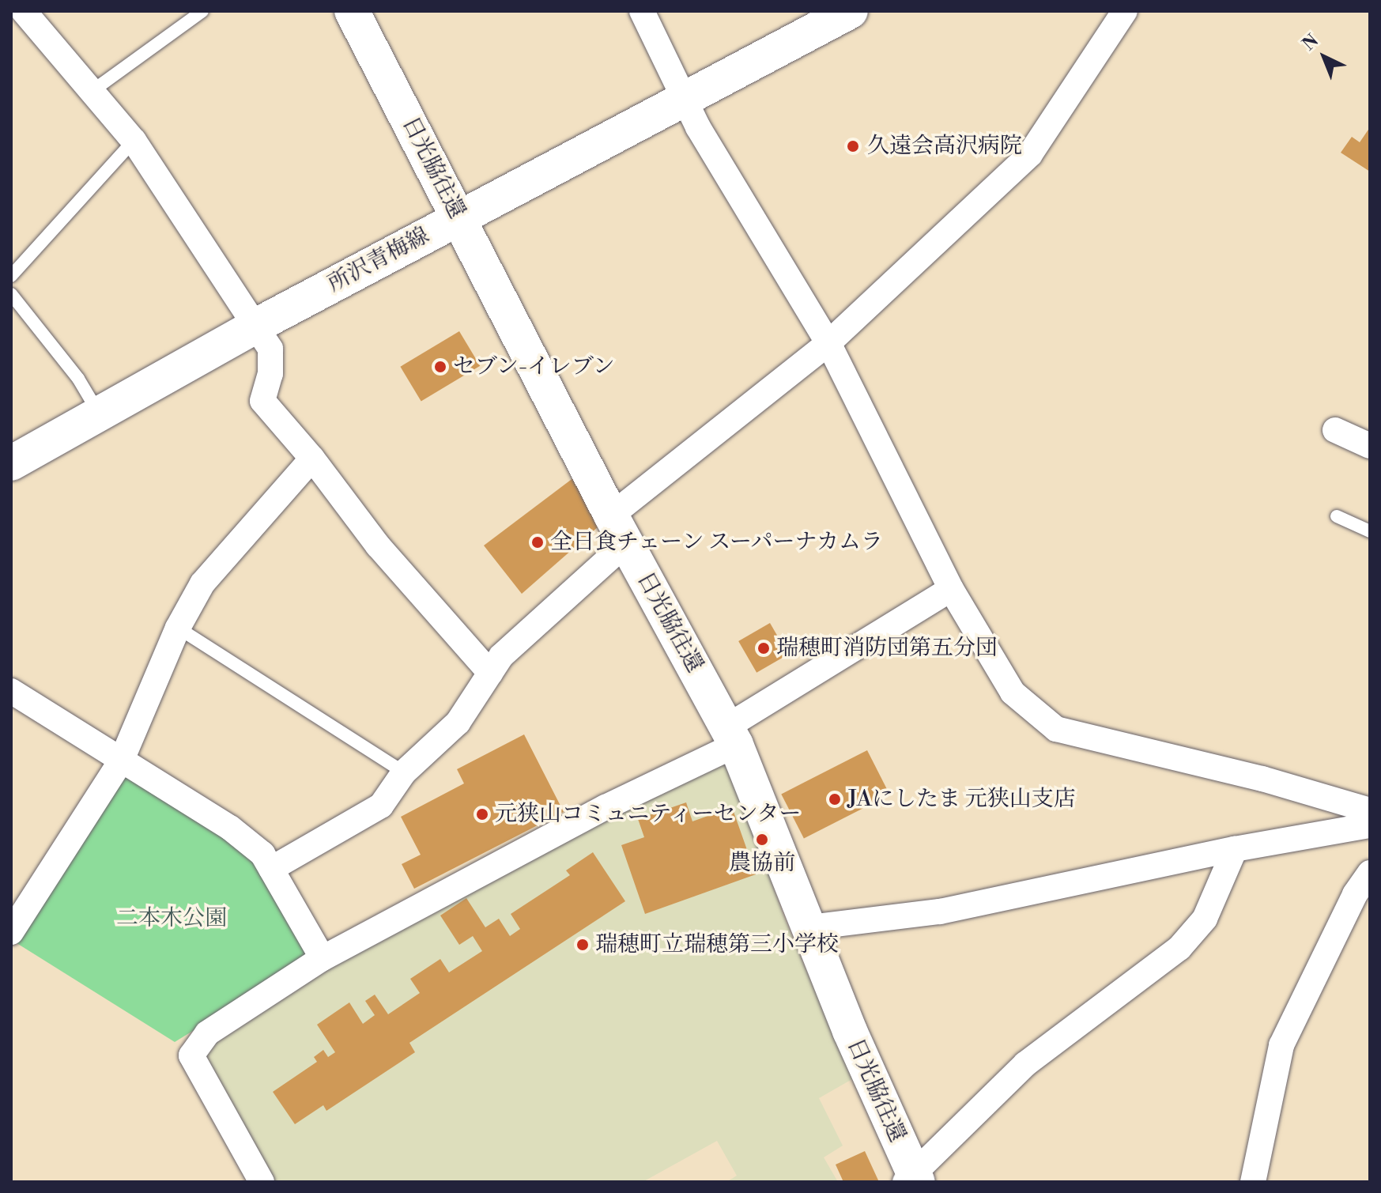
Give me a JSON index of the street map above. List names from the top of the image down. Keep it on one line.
{"streets":{"main road":["日光脇往還","所沢青梅線"]},"crossings":[["日光脇往還","所沢青梅線"]],"parks":["二本木公園"],"places":["久遠会高沢病院","セブン-イレブン","全日食チェーン スーパーナカムラ","瑞穂町消防団第五分団","JAにしたま 元狭山支店","元狭山コミュニティーセンター","農協前","瑞穂町立瑞穂第三小学校"],"north":"top left"}
